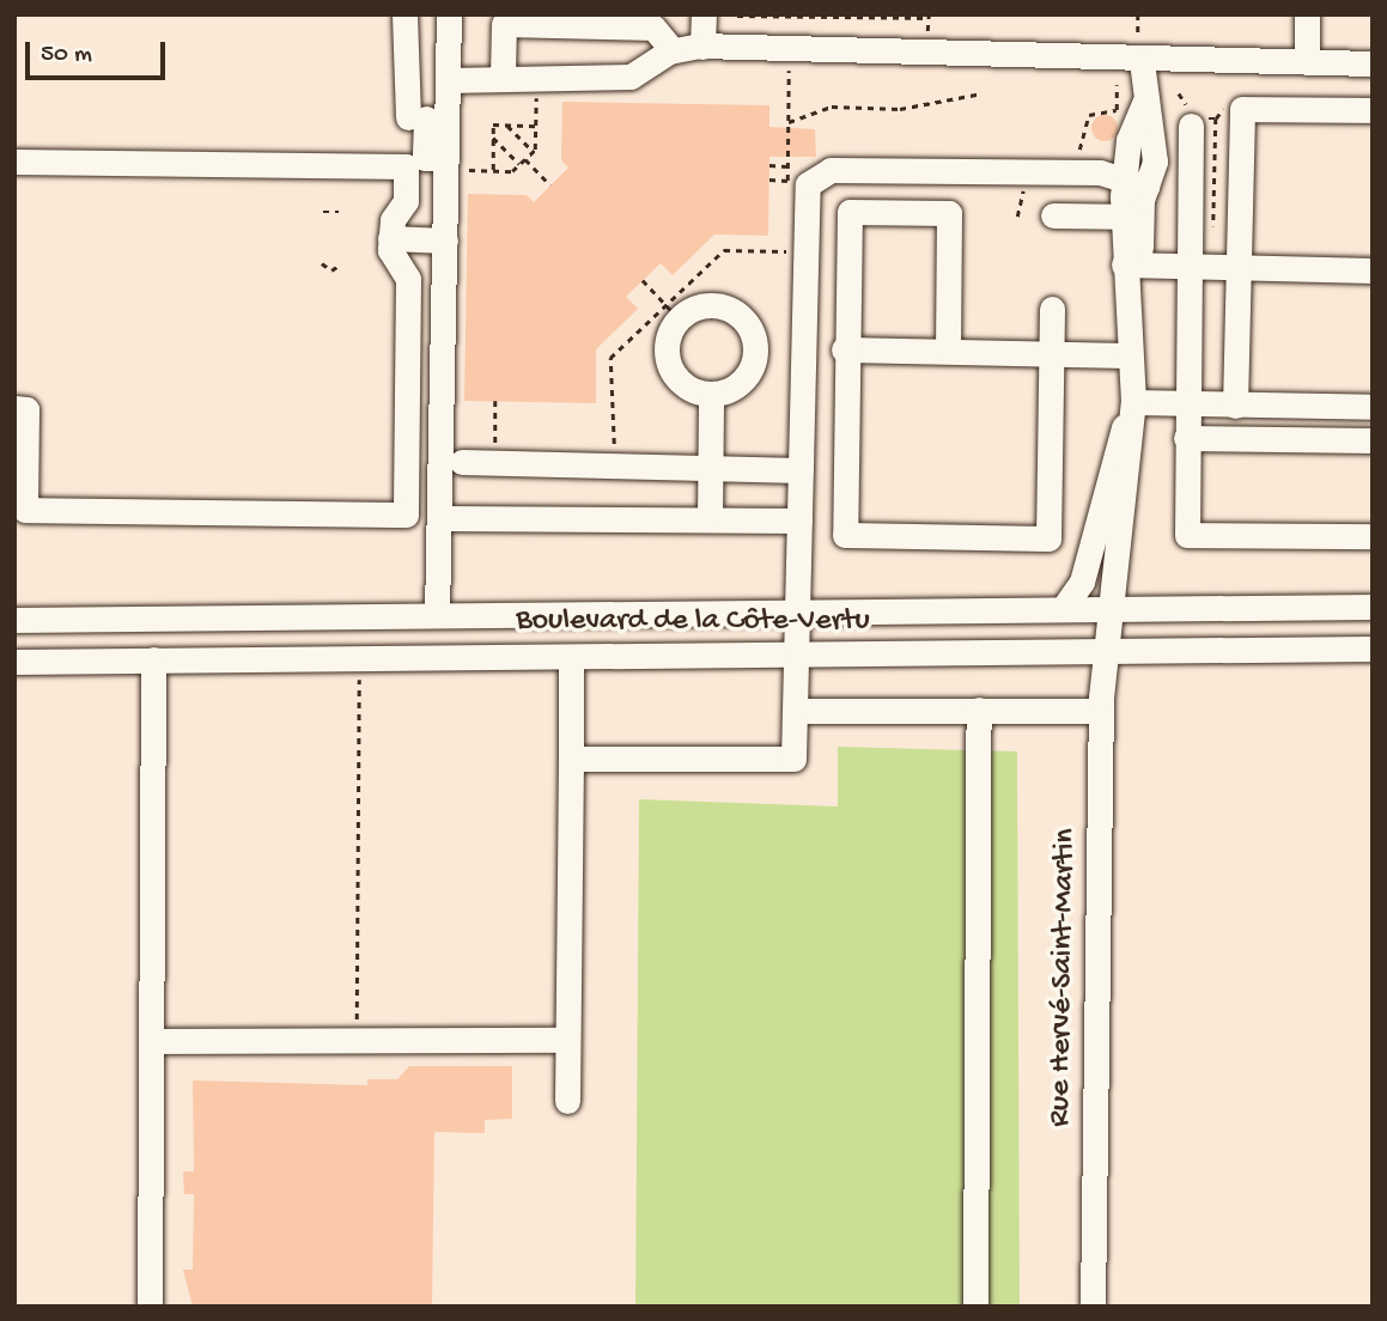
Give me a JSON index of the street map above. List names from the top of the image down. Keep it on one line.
{"streets":{"street":["Boulevard de la Côte-Vertu","Rue Hervé-Saint-Martin"]},"crossings":[["Boulevard de la Côte-Vertu","Rue Hervé-Saint-Martin"]],"scale_bar":"50 m"}
